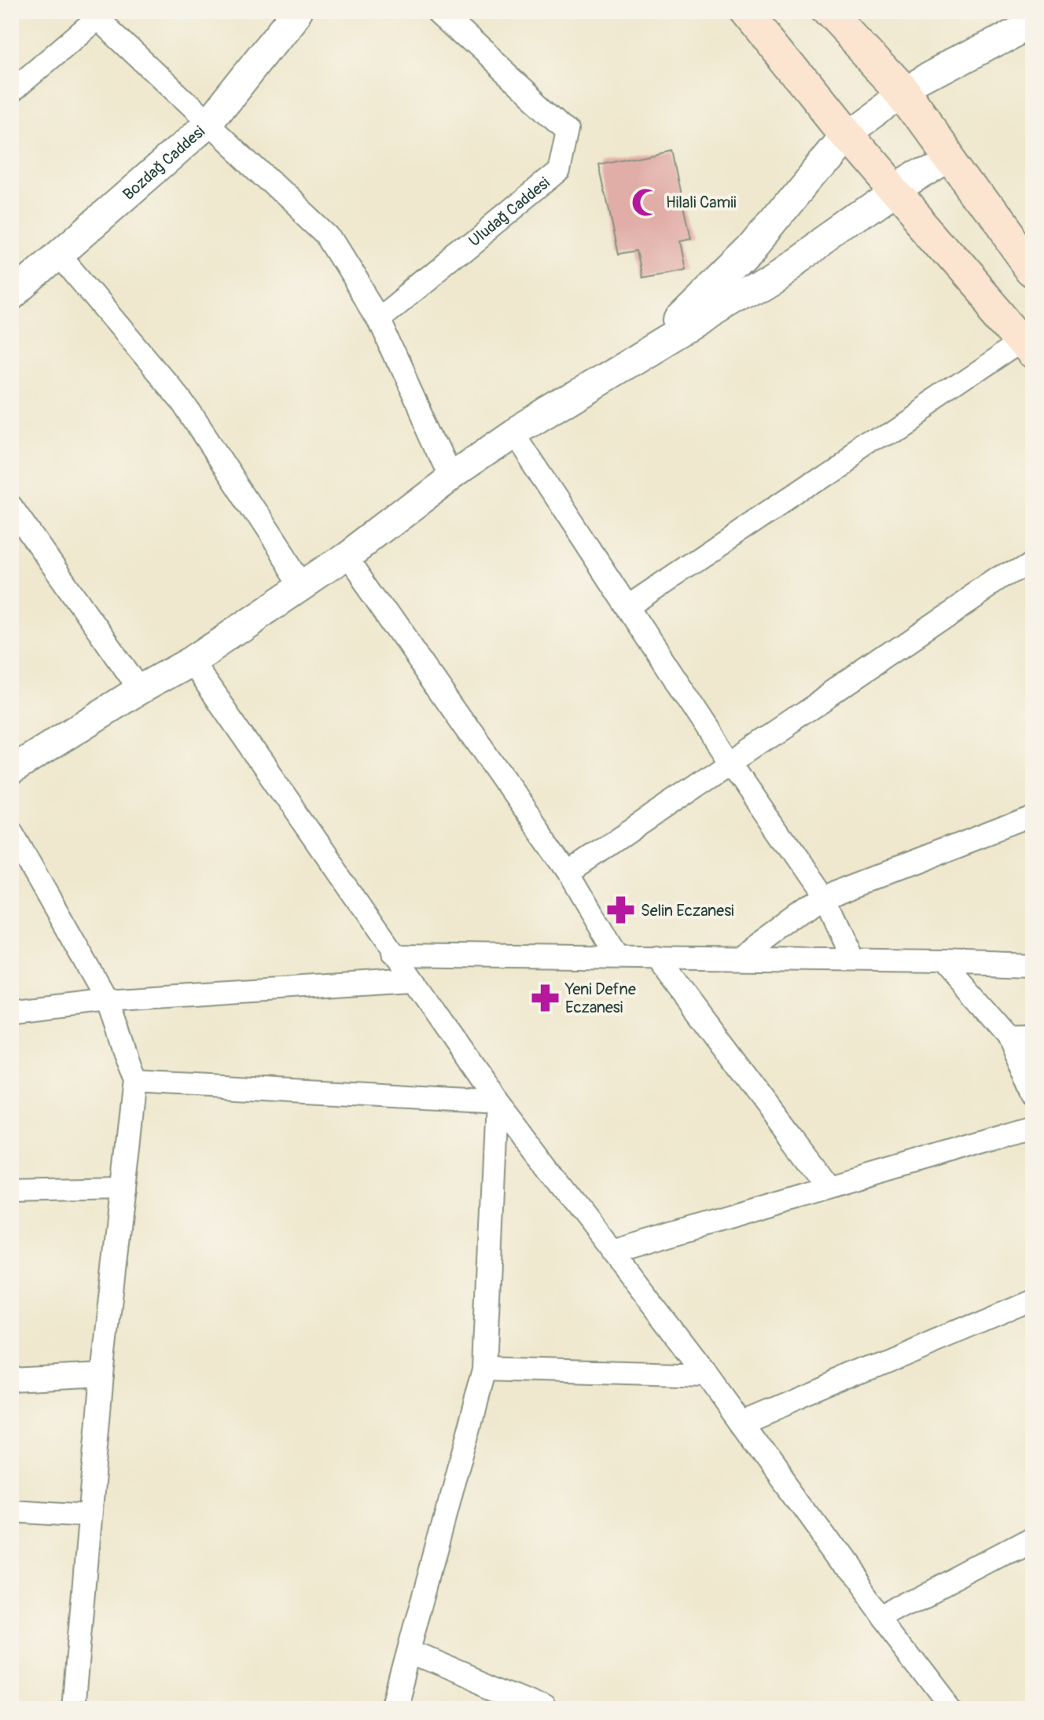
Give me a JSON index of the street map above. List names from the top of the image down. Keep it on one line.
{"streets":{"street":["Bozdağ Caddesi","Uludağ Caddesi"]},"places":{"mosque":["Hilali Camii"],"pharmacy":["Selin Eczanesi","Yeni Defne Eczanesi"]}}
